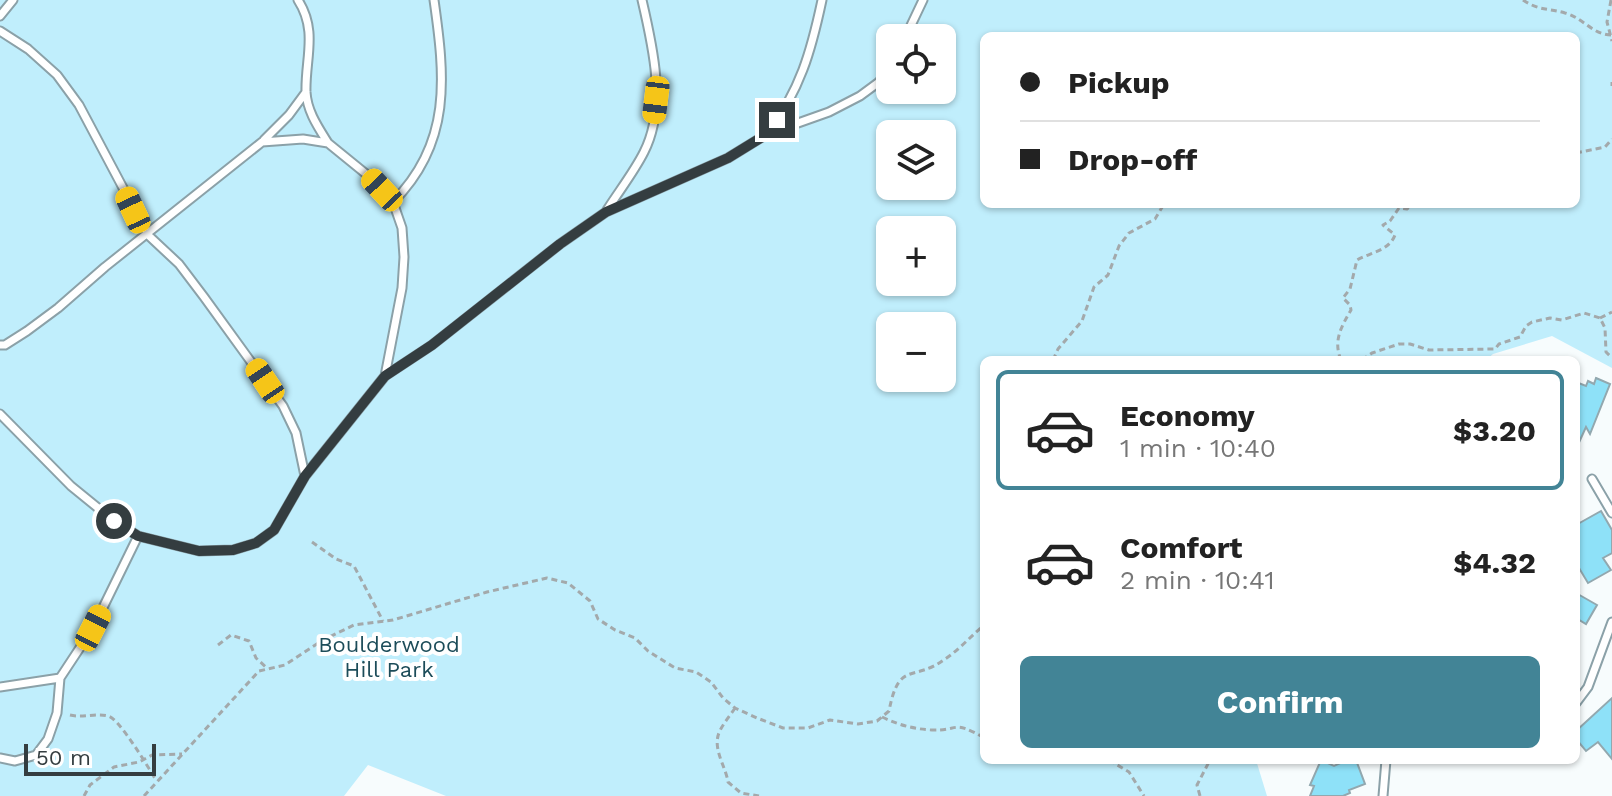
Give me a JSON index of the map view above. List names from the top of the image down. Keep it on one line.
{"parks":["Boulderwood Hill Park"],"scale_bar":"50 m","page":{"map_buttons":["+","−"],"banner":["Pickup","Drop-off"],"list":[{"name":"Economy","note":"1 min · 10:40","value":"$3.20"},{"name":"Comfort","note":"2 min · 10:41","value":"$4.32"}],"buttons":"Confirm","scale":"50 m"}}
